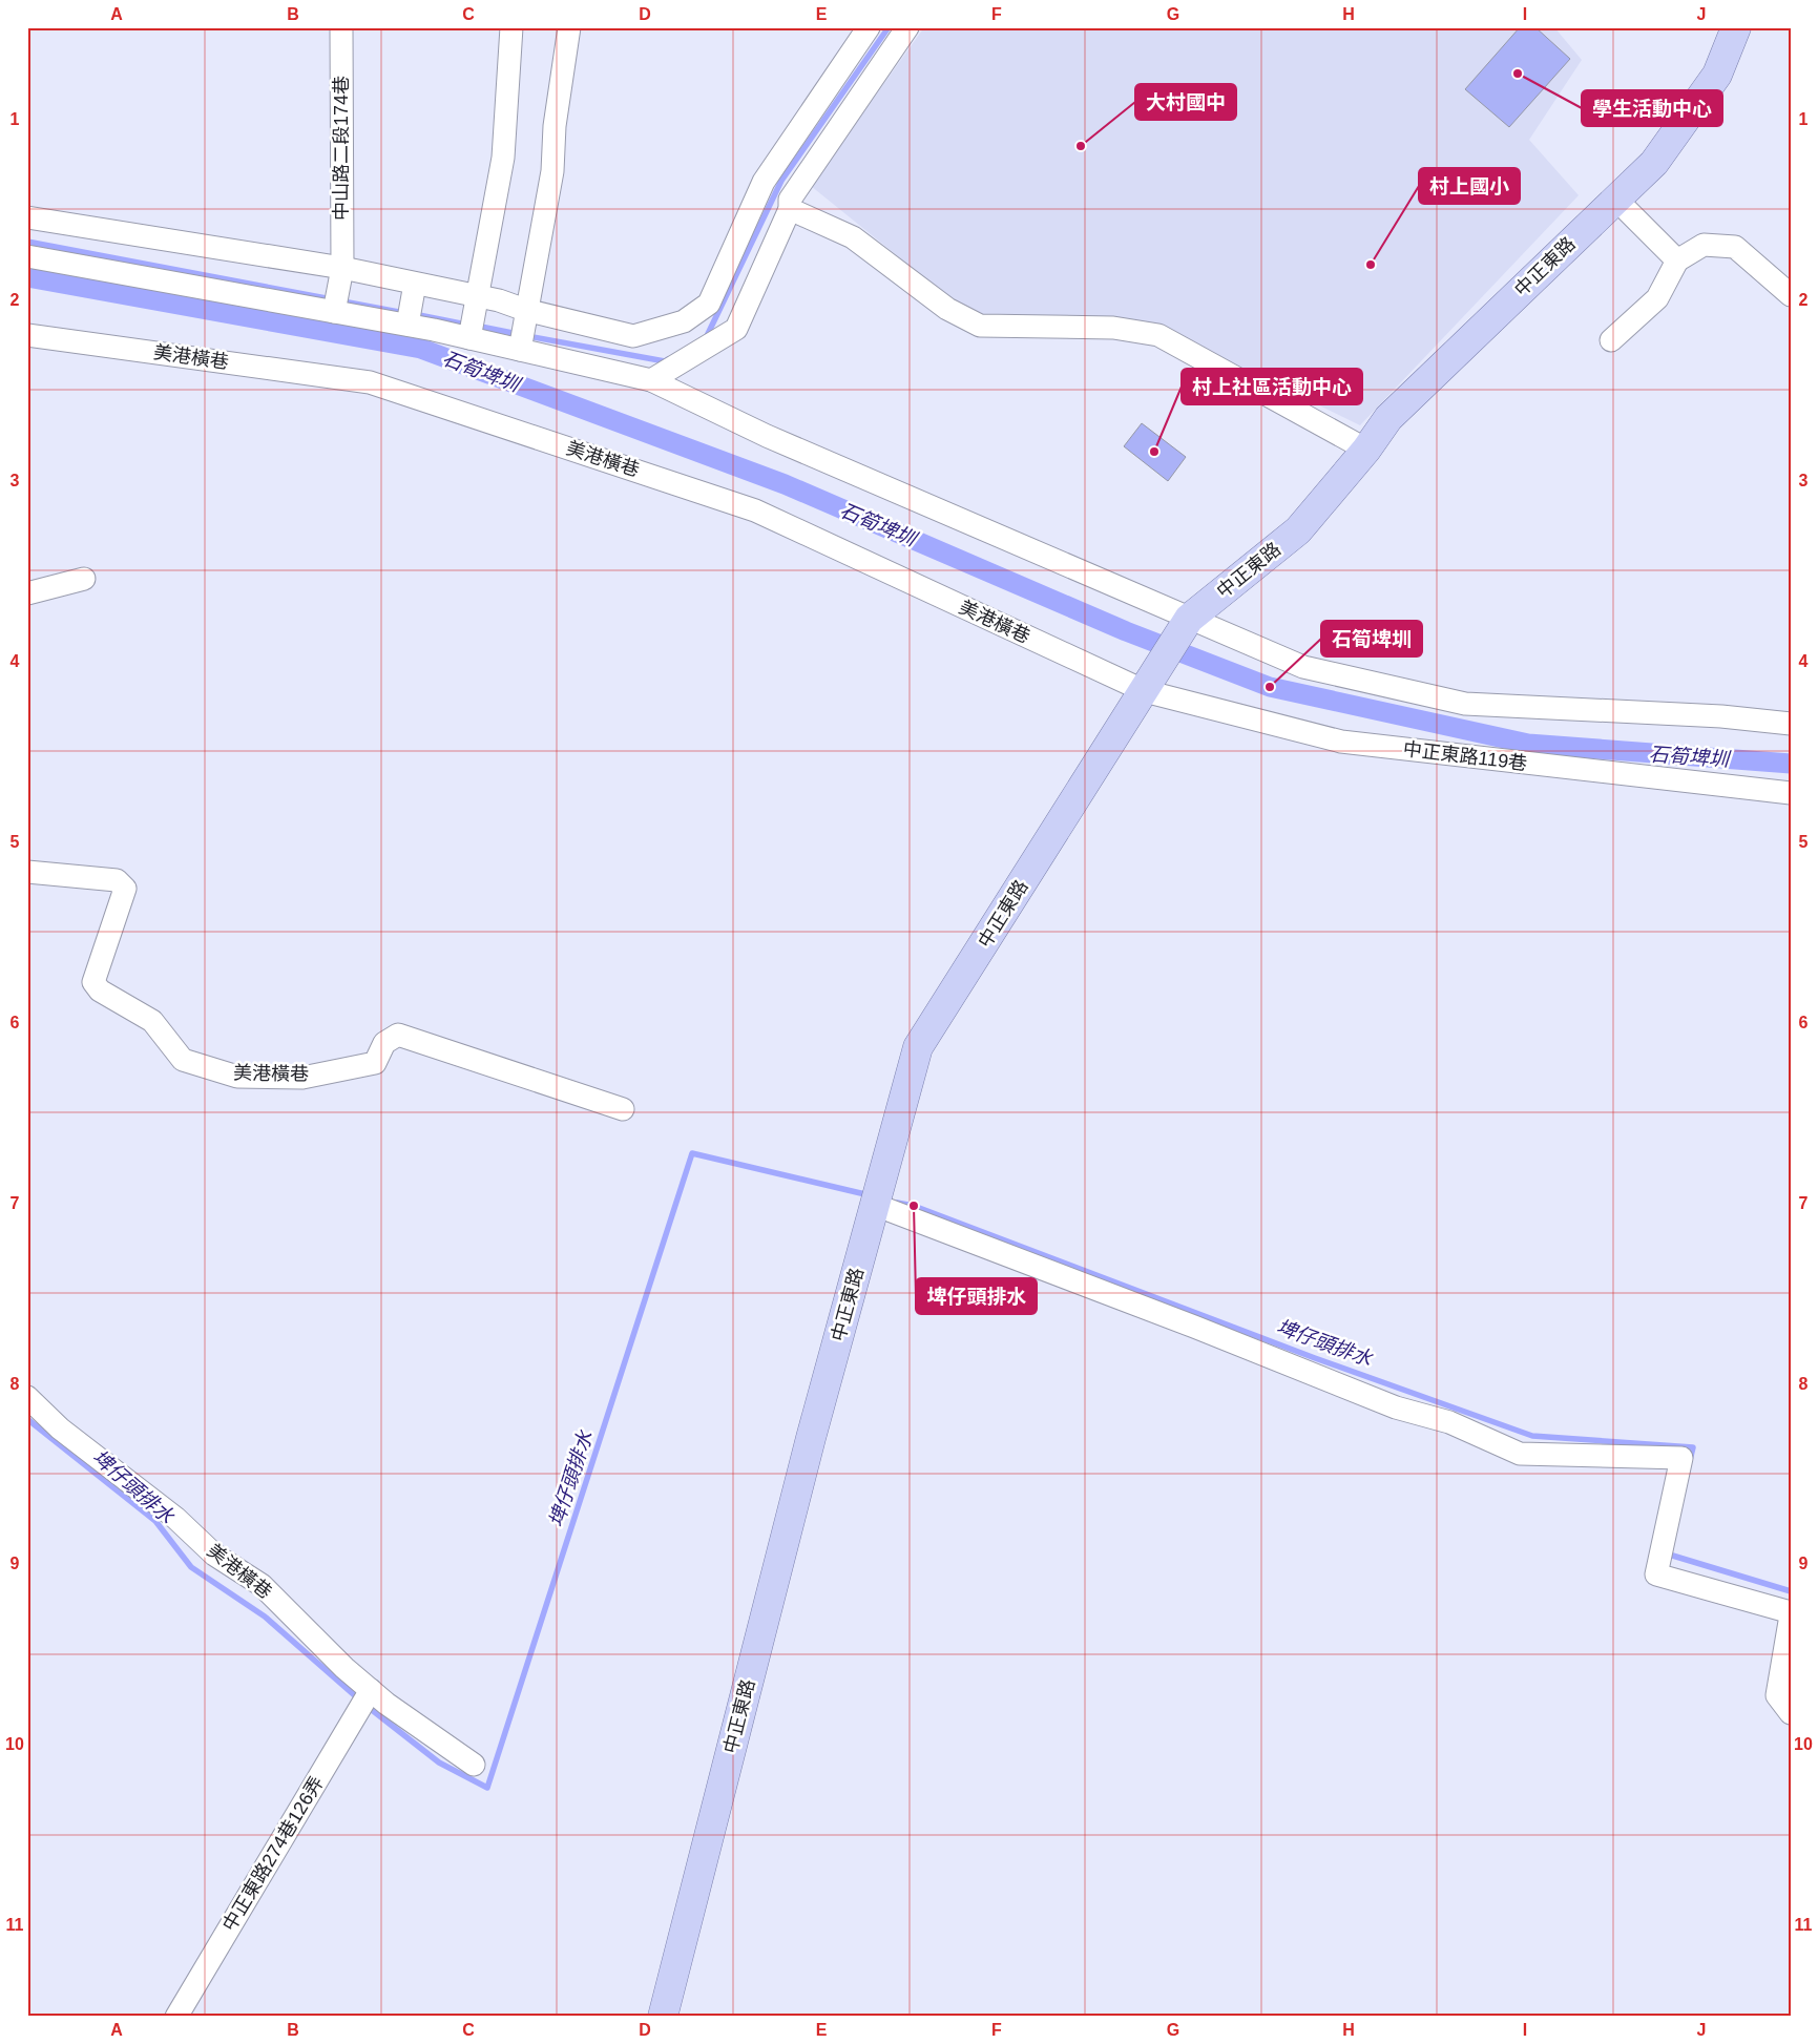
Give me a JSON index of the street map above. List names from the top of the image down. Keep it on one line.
{"streets":{"main road":["中正東路"],"street":["中山路二段174巷","美港橫巷","中正東路119巷","中正東路274巷126弄"]},"crossings":[["中正東路","美港橫巷"],["中正東路","中正東路119巷"],["美港橫巷","中正東路119巷"],["美港橫巷","中正東路274巷126弄"]],"water":["石筍埤圳","埤仔頭排水"],"places":["學生活動中心","大村國中","村上國小","村上社區活動中心","石筍埤圳","埤仔頭排水"],"grid":{"columns":["A","B","C","D","E","F","G","H","I","J"],"rows":["1","2","3","4","5","6","7","8","9","10","11"]}}
